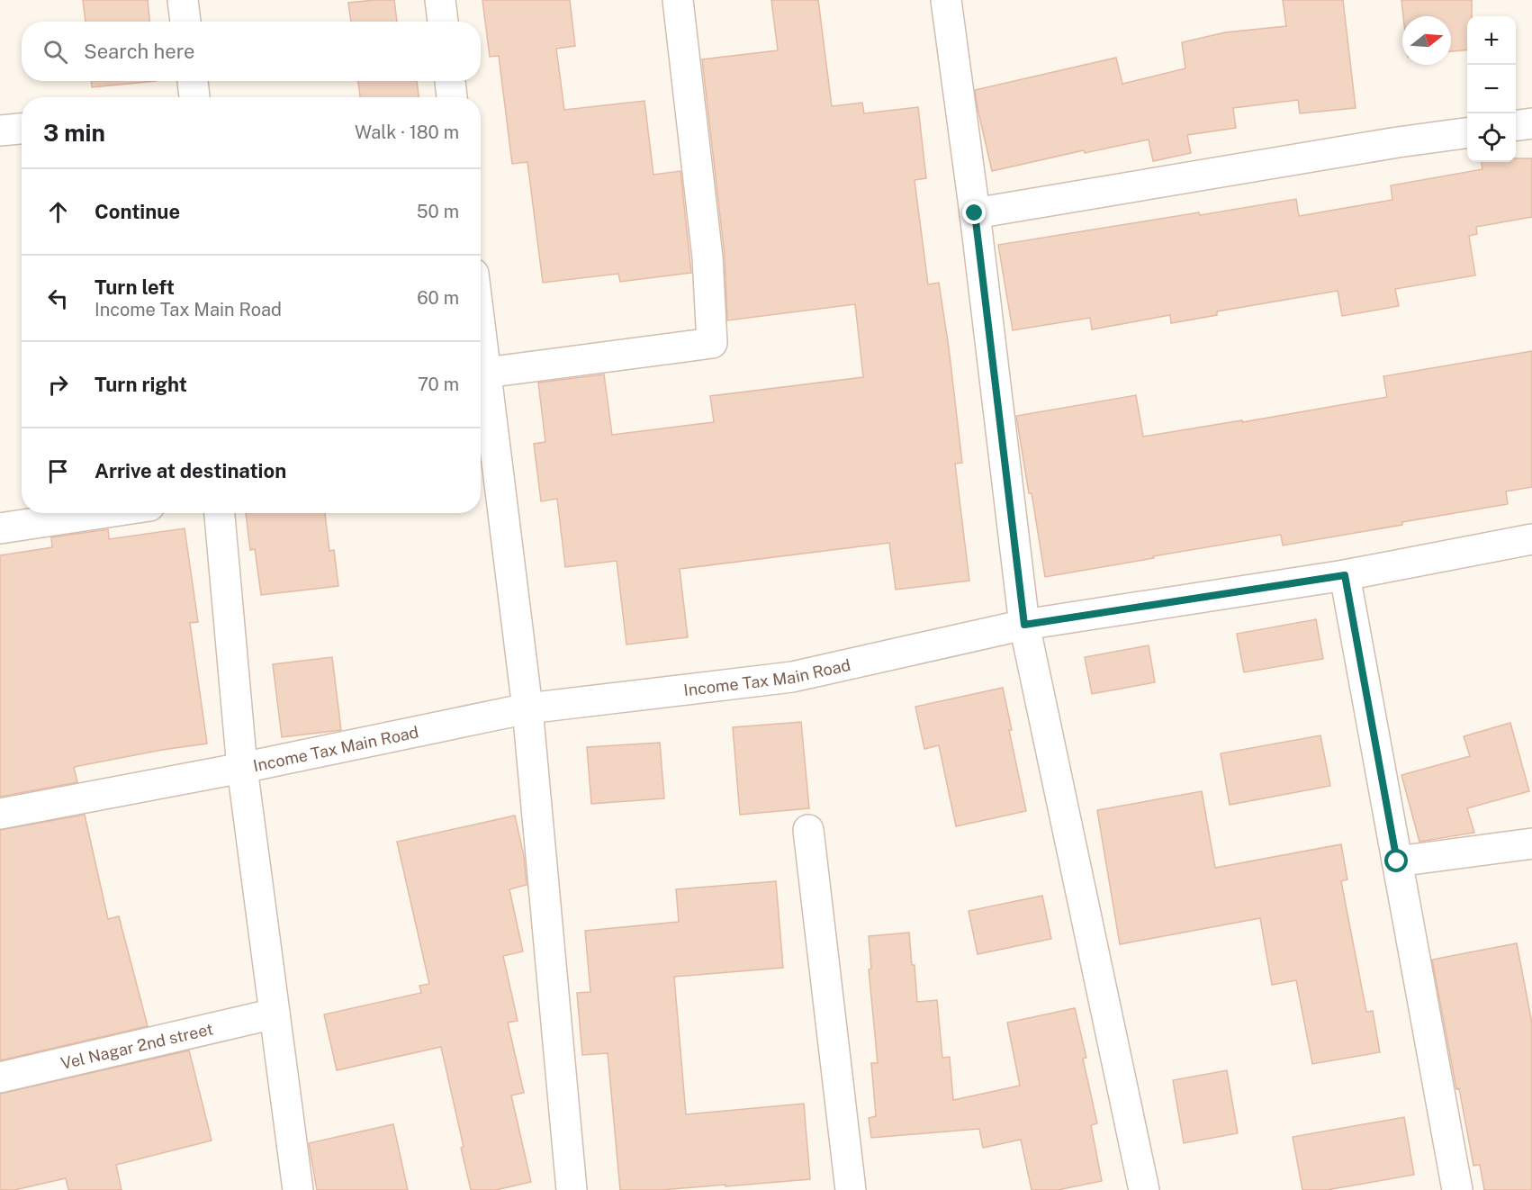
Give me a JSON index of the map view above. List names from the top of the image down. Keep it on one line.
{"streets":{"street":["Income Tax Main Road","Vel Nagar 2nd street"]},"north":"right","page":{"map_buttons":["+","−"],"search":"Search here","heading":["3 min","Walk · 180 m"],"list":[["Continue","50 m"],["Turn left","Income Tax Main Road","60 m"],["Turn right","70 m"],"Arrive at destination"]}}
